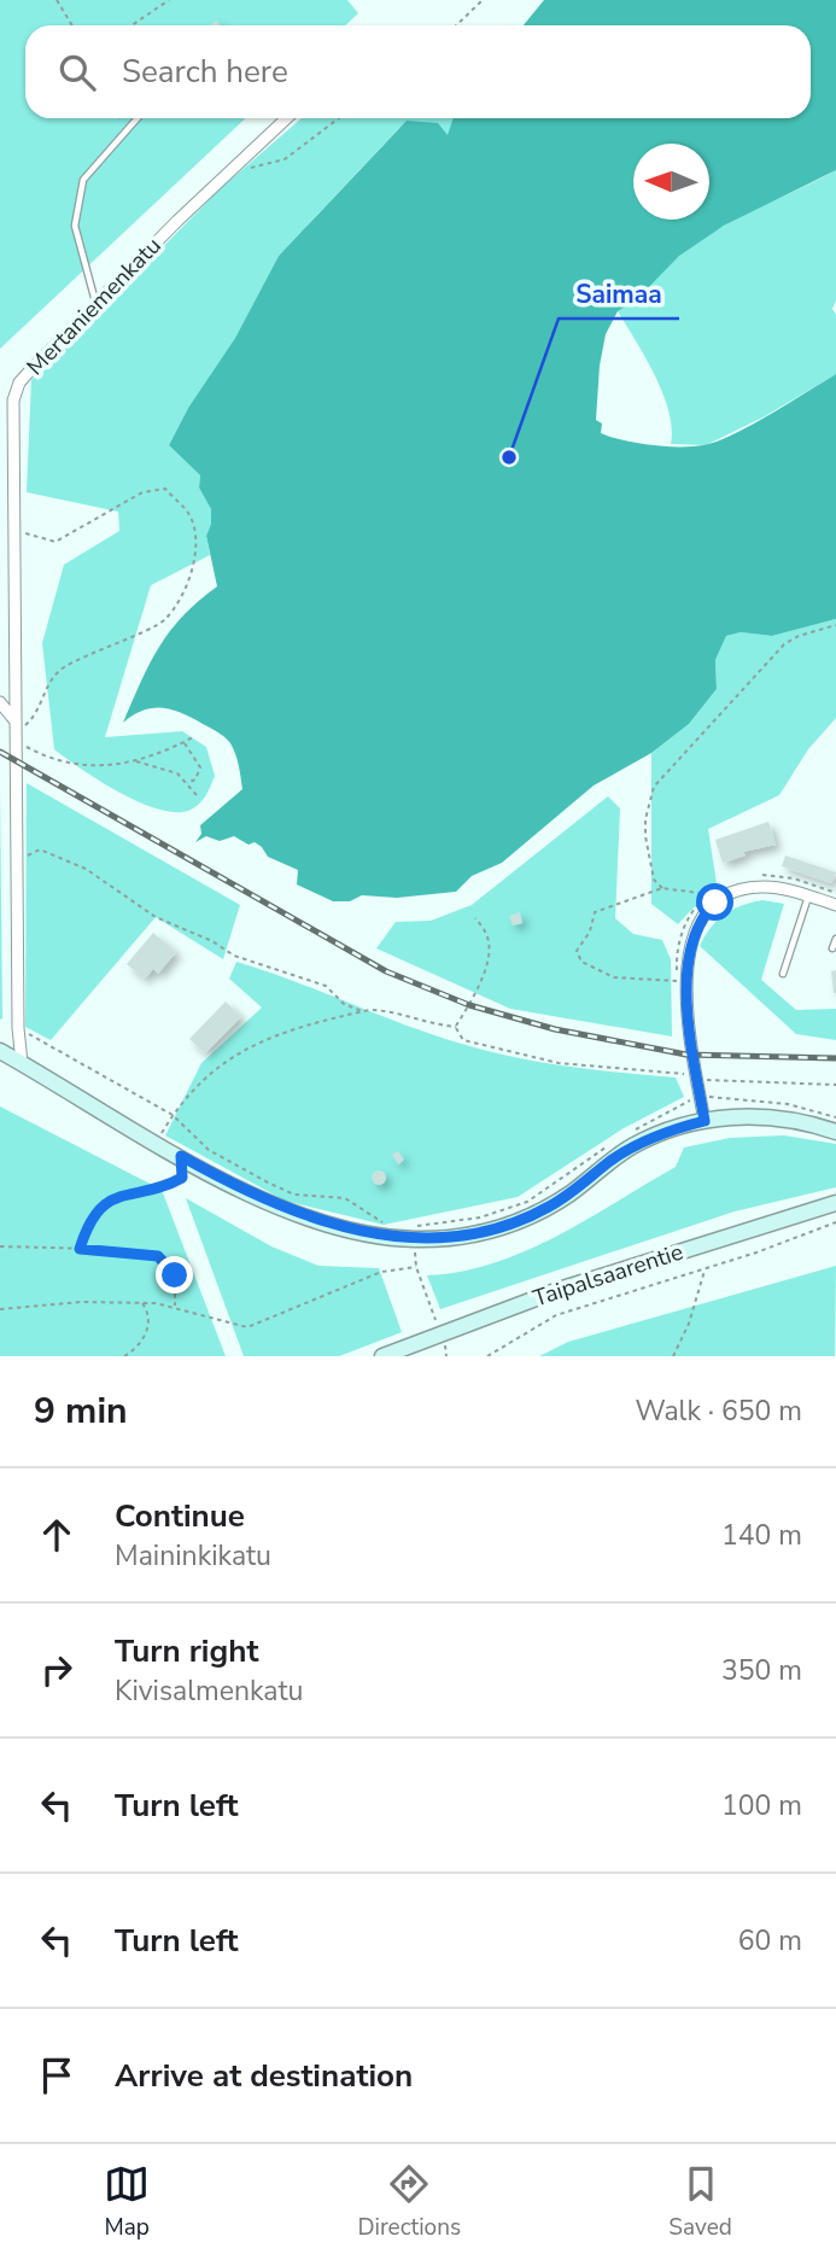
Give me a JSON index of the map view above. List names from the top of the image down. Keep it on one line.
{"streets":{"street":["Mertaniemenkatu","Taipalsaarentie"]},"places":["Saimaa"],"north":"left","page":{"search":"Search here","heading":["9 min","Walk · 650 m"],"list":[["Continue","Maininkikatu","140 m"],["Turn right","Kivisalmenkatu","350 m"],["Turn left","100 m"],["Turn left","60 m"],"Arrive at destination"],"nav":["Map","Directions","Saved"]}}
